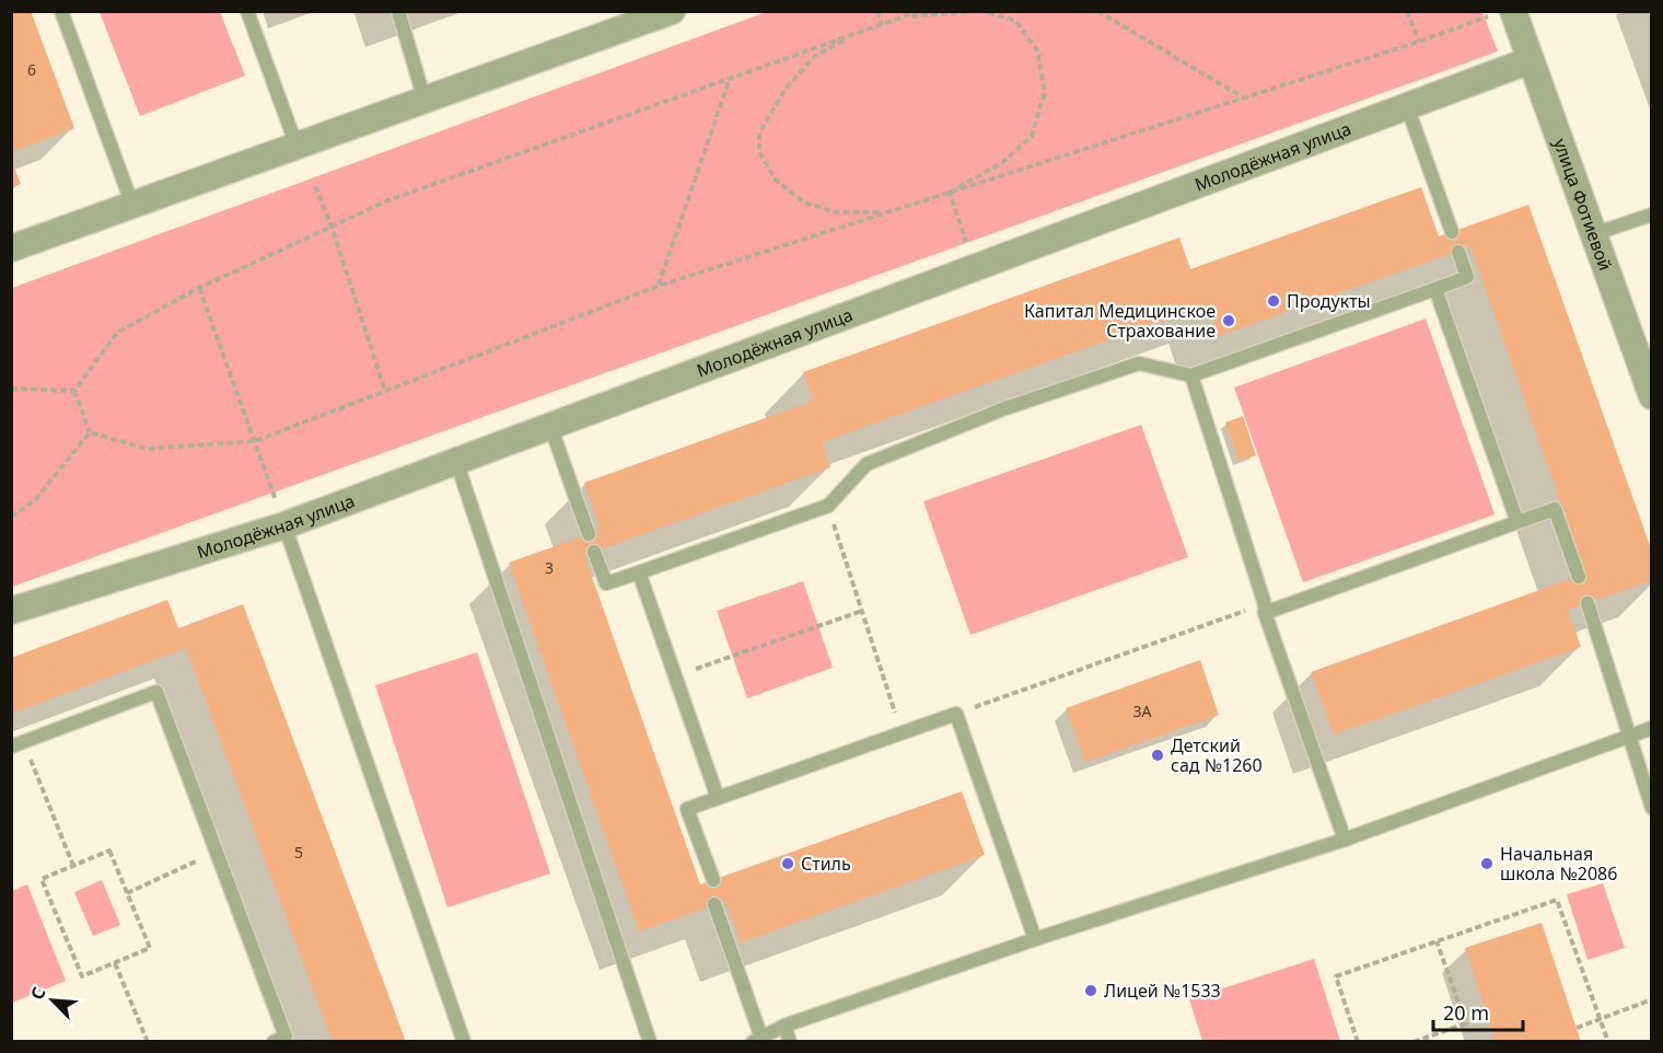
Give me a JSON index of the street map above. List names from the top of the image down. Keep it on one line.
{"streets":{"street":["Молодёжная улица","улица Фотиевой"]},"crossings":[["Молодёжная улица","улица Фотиевой"]],"places":["Продукты","Капитал Медицинское Страхование","Детский сад №1260","Стиль","Начальная школа №2086","Лицей №1533"],"house_numbers":["6","3","3А","5"],"scale_bar":"20 m","north":"top left"}
